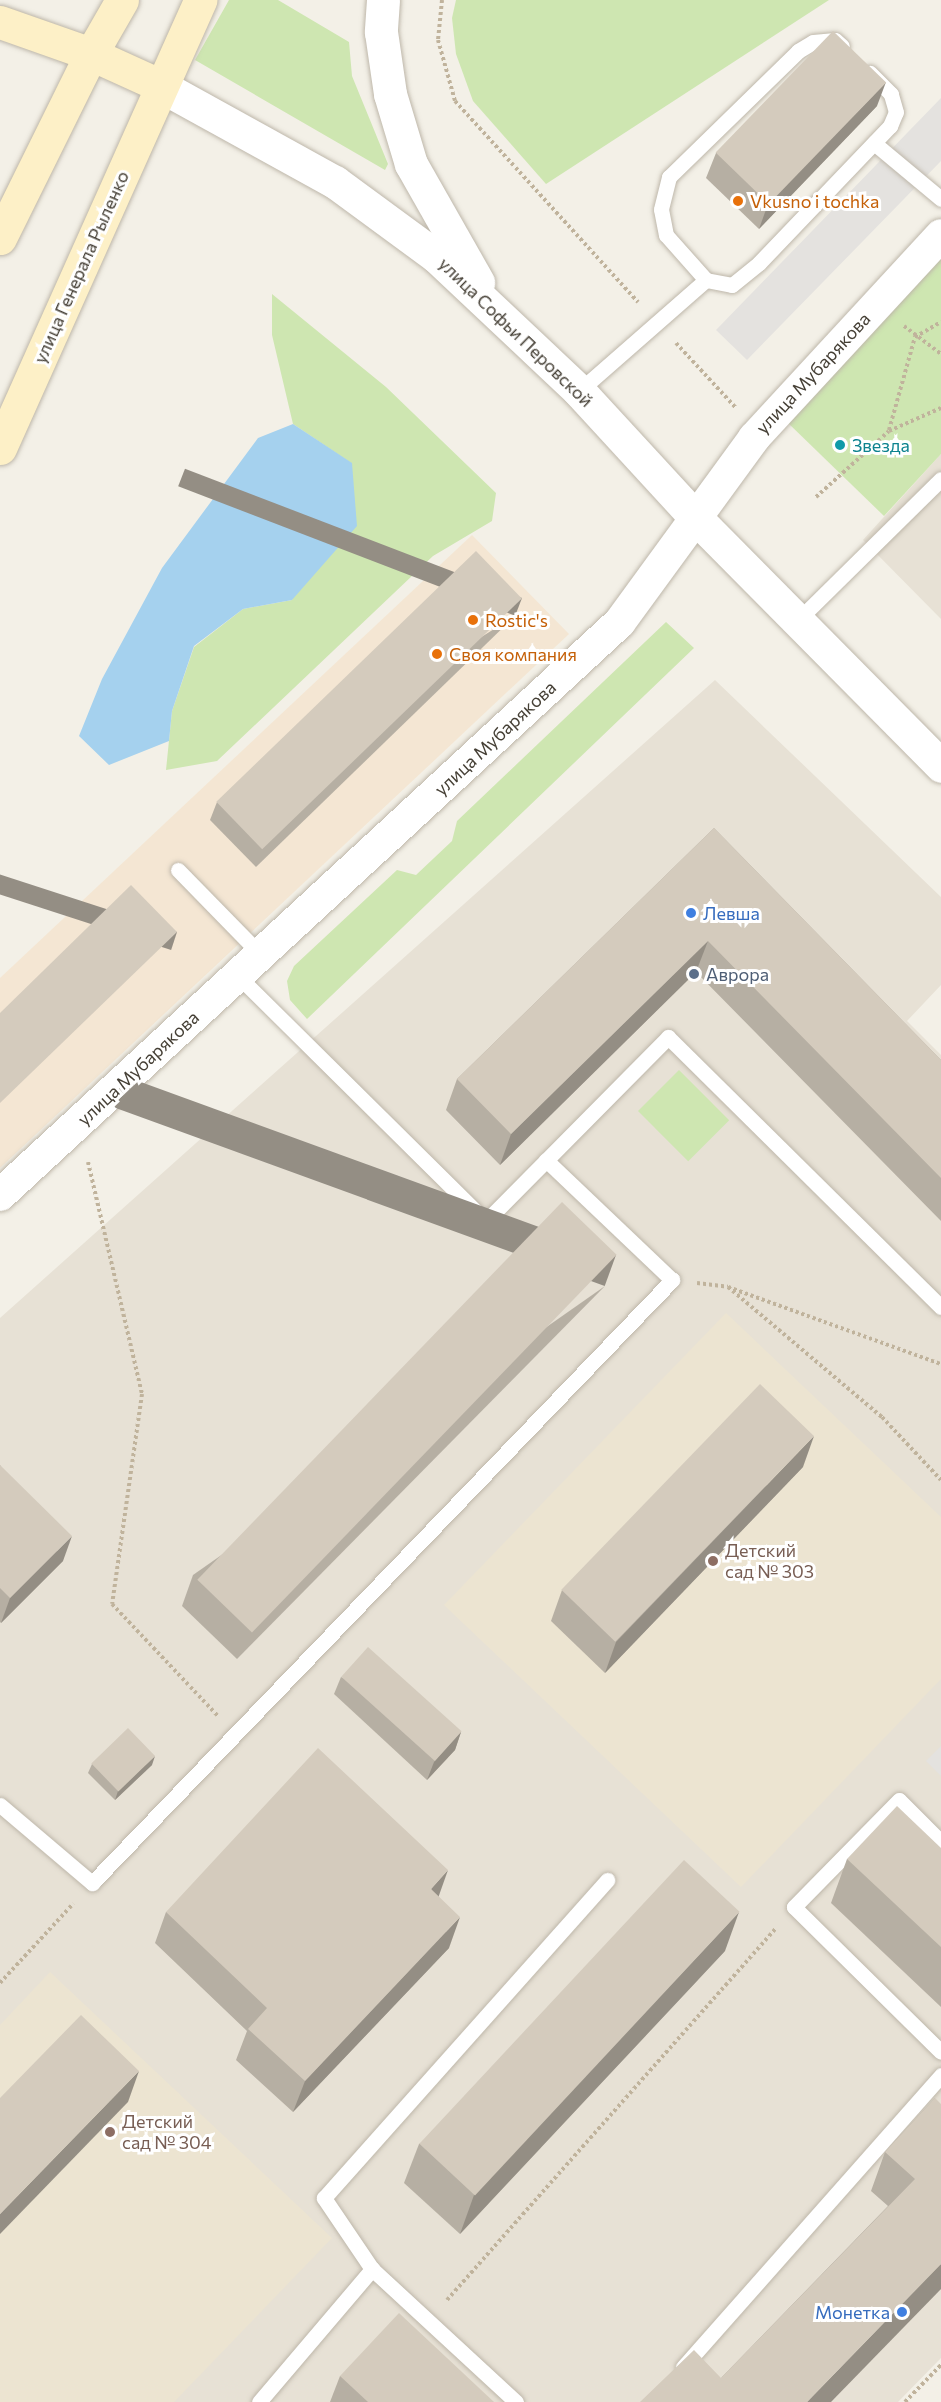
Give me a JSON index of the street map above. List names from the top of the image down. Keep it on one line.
{"streets":{"main road":["улица Генерала Рыленко","улица Софьи Перовской"],"street":["улица Мубарякова"]},"crossings":[["улица Генерала Рыленко","улица Софьи Перовской"],["улица Софьи Перовской","улица Мубарякова"]],"places":["Vkusno i tochka","Звезда","Rostic's","Своя компания","Левша","Аврора","Детский сад № 303","Детский сад № 304","Монетка"]}
